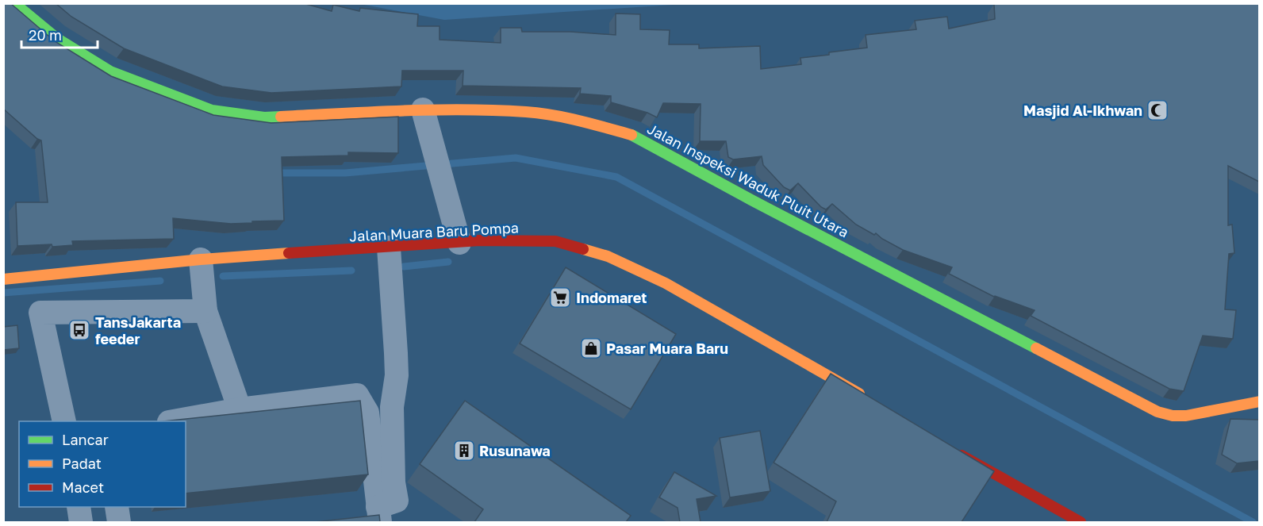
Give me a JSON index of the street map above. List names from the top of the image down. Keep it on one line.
{"streets":{"street":["Jalan Inspeksi Waduk Pluit Utara","Jalan Muara Baru Pompa"]},"places":{"mosque":["Masjid Al-Ikhwan"],"supermarket":["Indomaret"],"bus stop":["TansJakarta feeder"],"shop":["Pasar Muara Baru"],"building":["Rusunawa"]},"legend":["Lancar","Padat","Macet"],"scale_bar":"20 m"}
